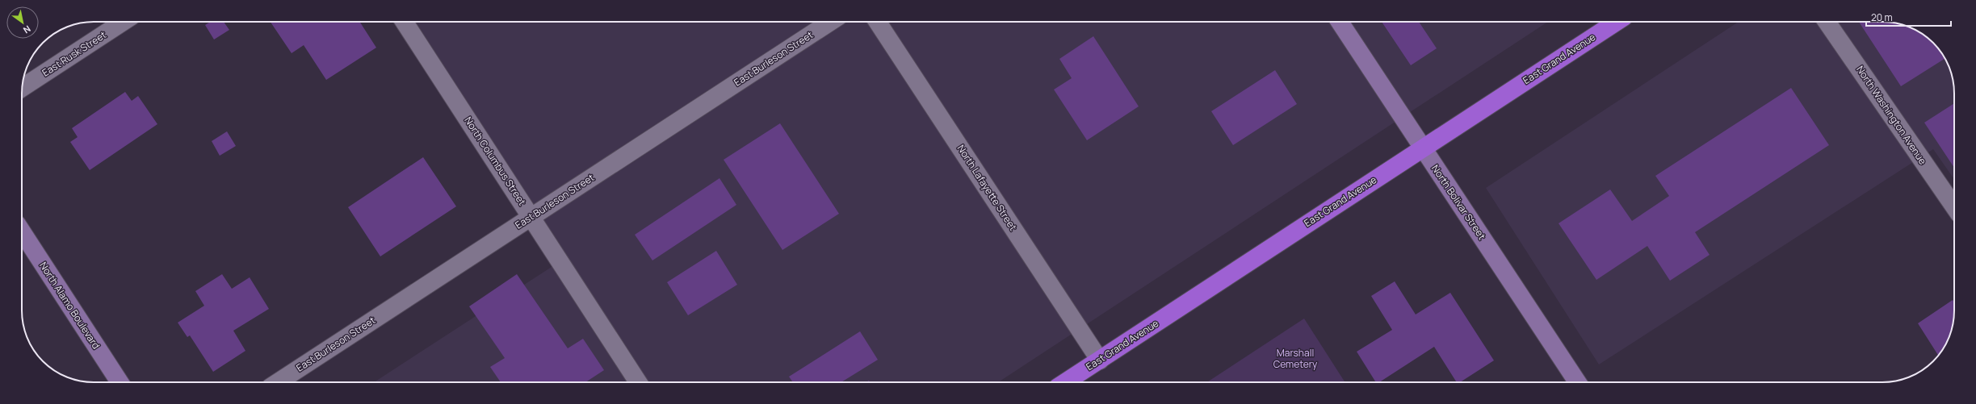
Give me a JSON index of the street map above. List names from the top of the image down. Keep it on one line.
{"streets":{"highway":["East Grand Avenue"],"street":["East Rusk Street","East Burleson Street","North Washington Avenue","North Columbus Street","North Lafayette Street","North Bolivar Street","North Alamo Boulevard"]},"crossings":[["East Burleson Street","North Columbus Street"],["East Grand Avenue","North Lafayette Street"],["East Grand Avenue","North Bolivar Street"]],"parks":["Marshall Cemetery"],"scale_bar":"20 m","north":"bottom right"}
